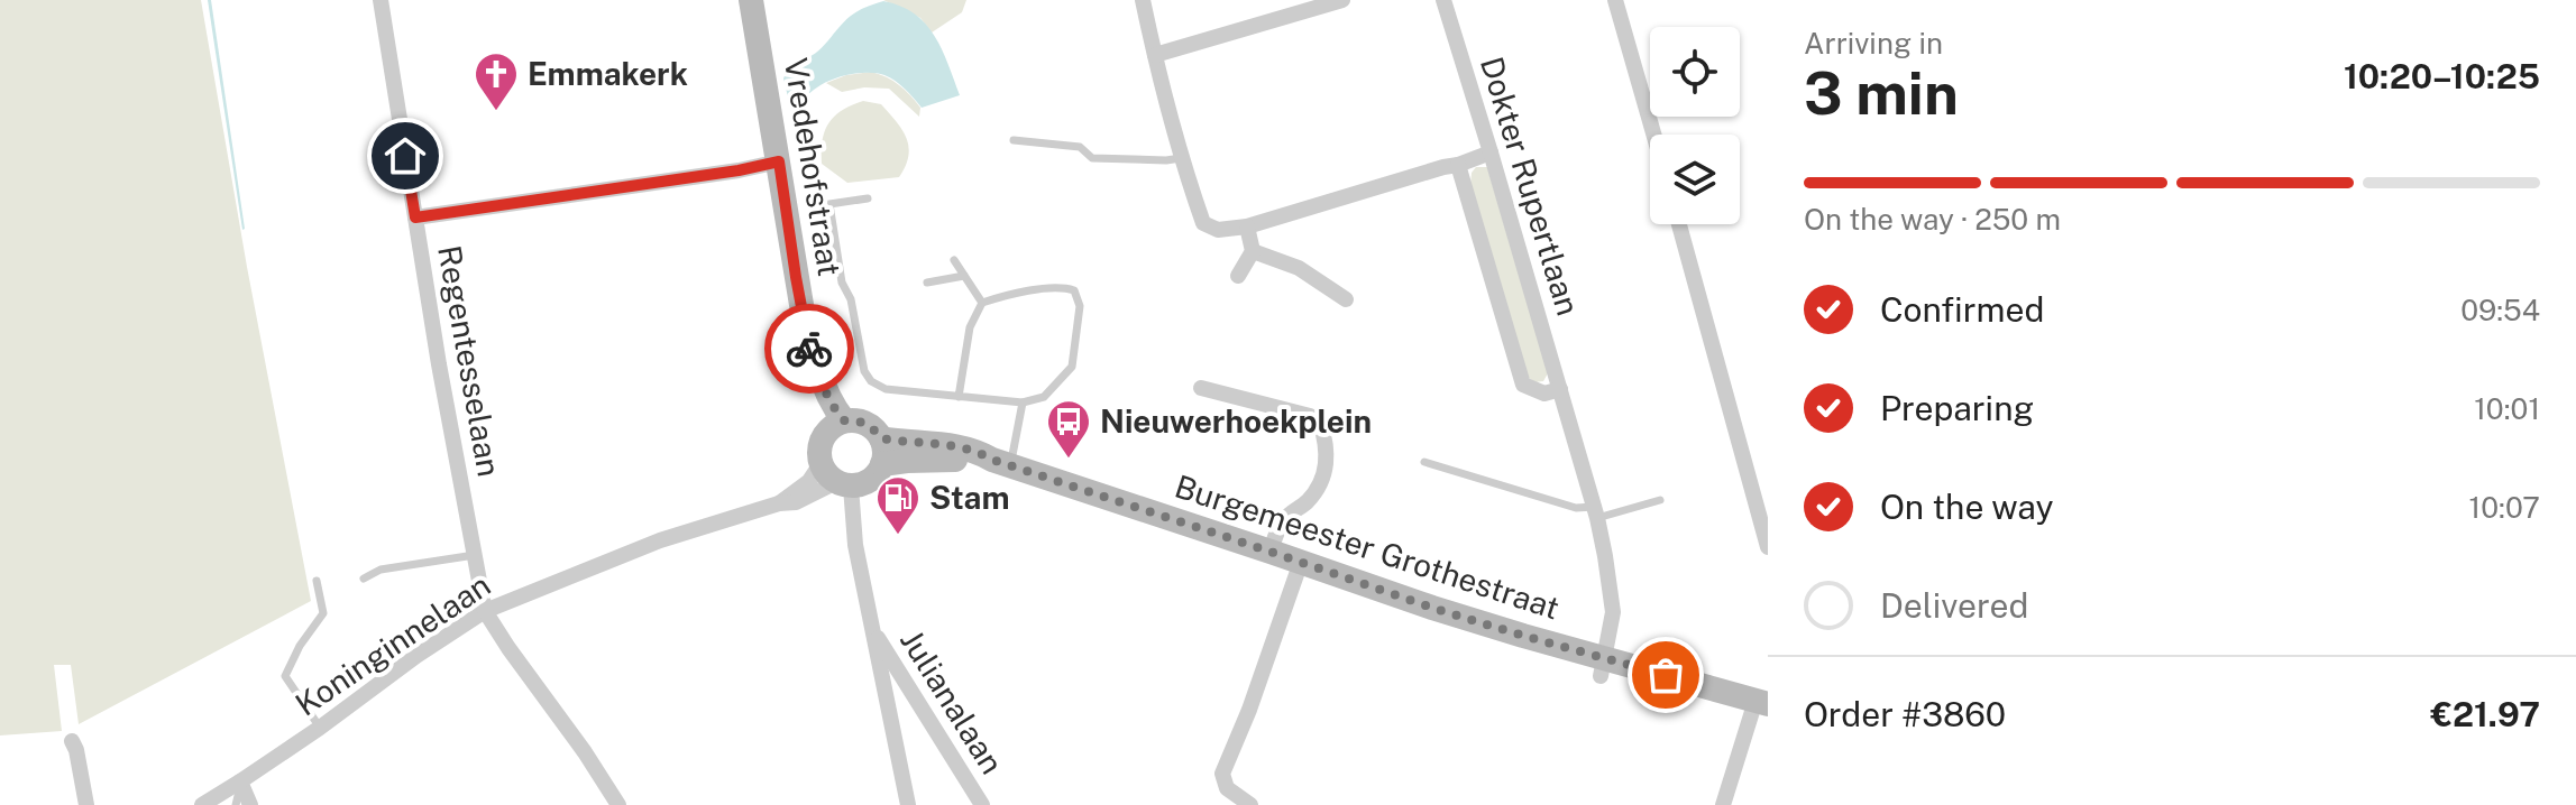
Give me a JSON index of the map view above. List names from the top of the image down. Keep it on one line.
{"streets":{"main road":["Vredehofstraat","Burgemeester Grothestraat"],"street":["Dokter Rupertlaan","Regentesselaan","Koninginnelaan","Julianalaan"]},"crossings":[["Vredehofstraat","Regentesselaan"],["Vredehofstraat","Koninginnelaan"],["Dokter Rupertlaan","Burgemeester Grothestraat"],["Regentesselaan","Koninginnelaan"]],"places":{"church":["Emmakerk"],"bus stop":["Nieuwerhoekplein"],"fuel station":["Stam"]},"page":{"heading":["3 min","Arriving in","10:20–10:25"],"panel":["Order #3860","€21.97"],"bar":"On the way · 250 m","list":[["Confirmed","09:54"],["Preparing","10:01"],["On the way","10:07"],"Delivered"]}}
